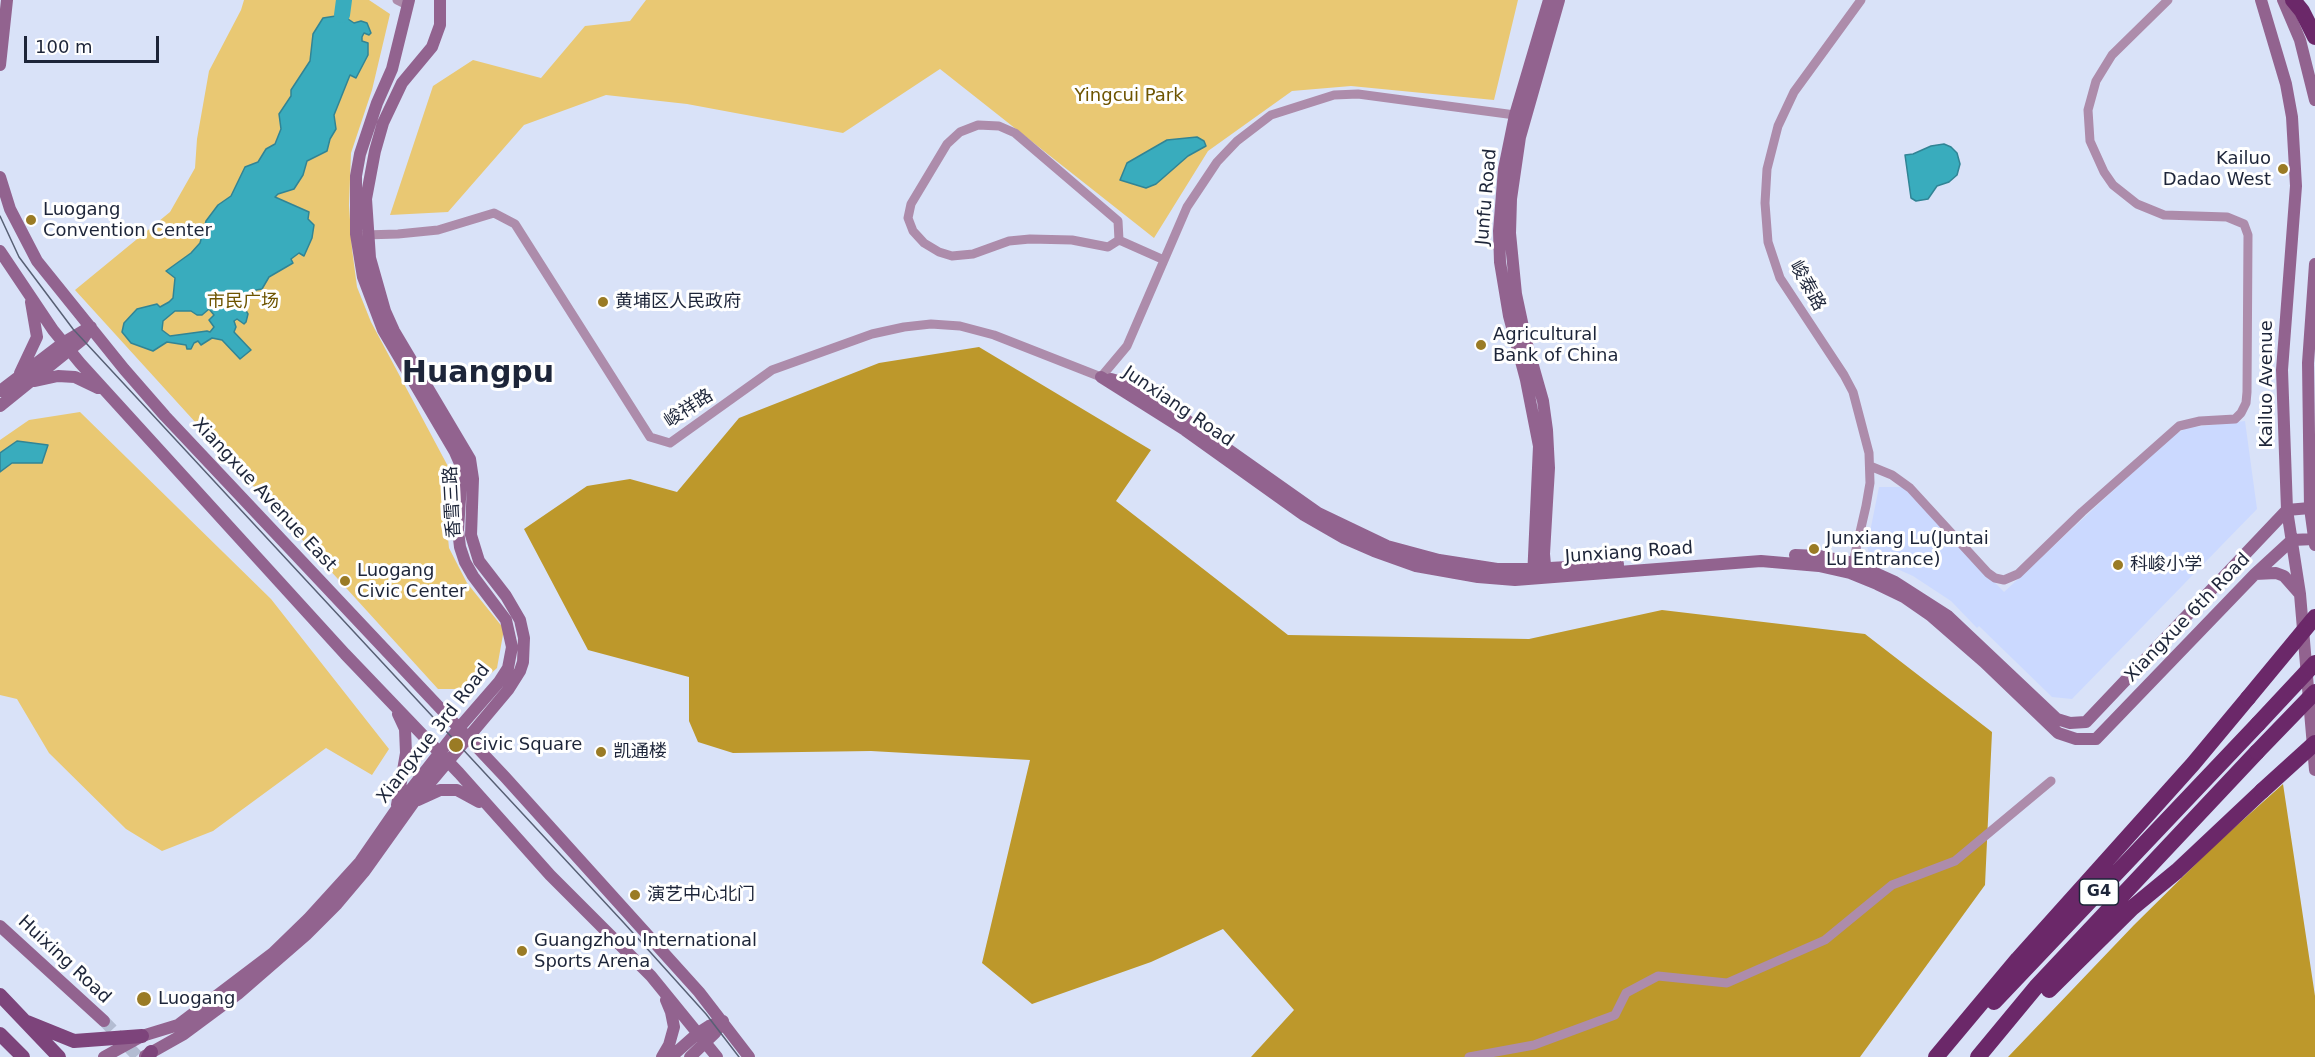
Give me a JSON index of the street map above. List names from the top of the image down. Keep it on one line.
{"streets":{"highway":["G4"],"street":["Junfu Road","峻泰路","Kailuo Avenue","Junxiang Road","峻祥路","Xiangxue Avenue East","香雪三路","Xiangxue 6th Road","Xiangxue 3rd Road","Huixing Road"]},"crossings":[["Junfu Road","Junxiang Road"],["峻泰路","Junxiang Road"],["Kailuo Avenue","Xiangxue 6th Road"],["Junxiang Road","峻祥路"],["Junxiang Road","Xiangxue 6th Road"],["峻祥路","香雪三路"],["峻祥路","Xiangxue 3rd Road"],["Xiangxue Avenue East","香雪三路"],["Xiangxue Avenue East","Xiangxue 3rd Road"],["香雪三路","Xiangxue 3rd Road"]],"districts":["Huangpu"],"parks":["Yingcui Park","市民广场"],"places":["Kailuo Dadao West","Luogang Convention Center","黄埔区人民政府","Agricultural Bank of China","Junxiang Lu(Juntai Lu Entrance)","科峻小学","Luogang Civic Center","Civic Square","凯通楼","演艺中心北门","Guangzhou International Sports Arena","Luogang"],"scale_bar":"100 m"}
